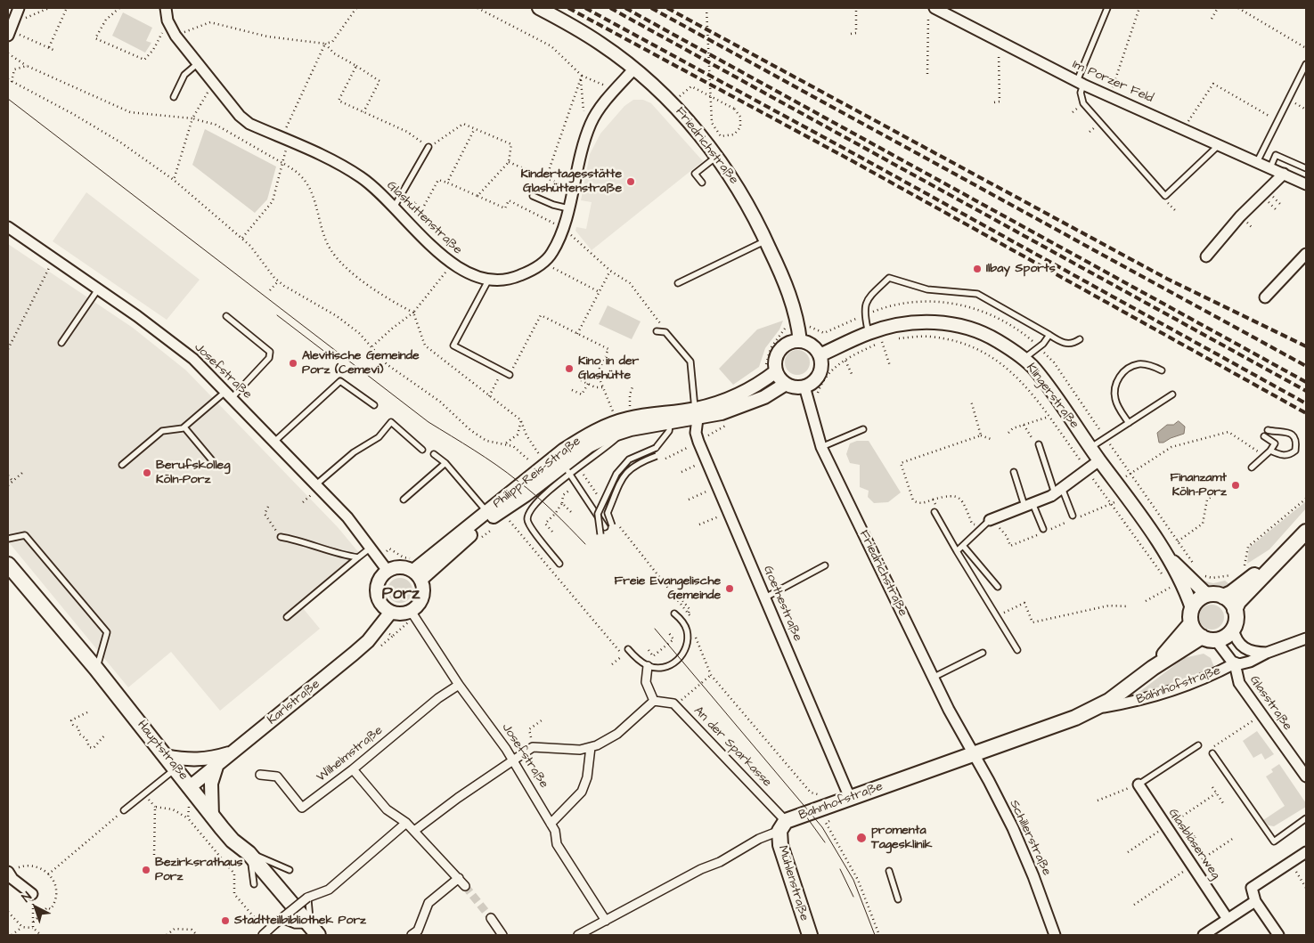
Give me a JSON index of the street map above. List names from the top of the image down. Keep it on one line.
{"streets":{"main road":["Bahnhofstraße","Hauptstraße","Mühlenstraße"],"street":["Im Porzer Feld","Friedrichstraße","Glashüttenstraße","Josefstraße","Klingerstraße","Philipp-Reis-Straße","Goethestraße","Karlstraße","Glasstraße","An der Sparkasse","Wilhelmstraße","Schillerstraße","Glasbläserweg"]},"crossings":[["Friedrichstraße","Glashüttenstraße"],["Friedrichstraße","Klingerstraße"],["Friedrichstraße","Philipp-Reis-Straße"],["Friedrichstraße","Bahnhofstraße"],["Friedrichstraße","Schillerstraße"],["Josefstraße","Philipp-Reis-Straße"],["Josefstraße","Bahnhofstraße"],["Josefstraße","Karlstraße"],["Josefstraße","Wilhelmstraße"],["Klingerstraße","Philipp-Reis-Straße"],["Klingerstraße","Bahnhofstraße"],["Philipp-Reis-Straße","Goethestraße"],["Philipp-Reis-Straße","Karlstraße"],["Goethestraße","Bahnhofstraße"],["Bahnhofstraße","Glasstraße"],["Bahnhofstraße","An der Sparkasse"],["Bahnhofstraße","Schillerstraße"],["Bahnhofstraße","Mühlenstraße"],["Karlstraße","Hauptstraße"],["An der Sparkasse","Mühlenstraße"]],"districts":["Porz"],"places":["Kindertagesstätte Glashüttenstraße","Ilbay Sports","Alevitische Gemeinde Porz (Cemevi)","Kino in der Glashütte","Berufskolleg Köln-Porz","Finanzamt Köln-Porz","Freie Evangelische Gemeinde","promenta Tagesklinik","Bezirksrathaus Porz","Stadtteilbibliothek Porz"],"north":"top left"}
